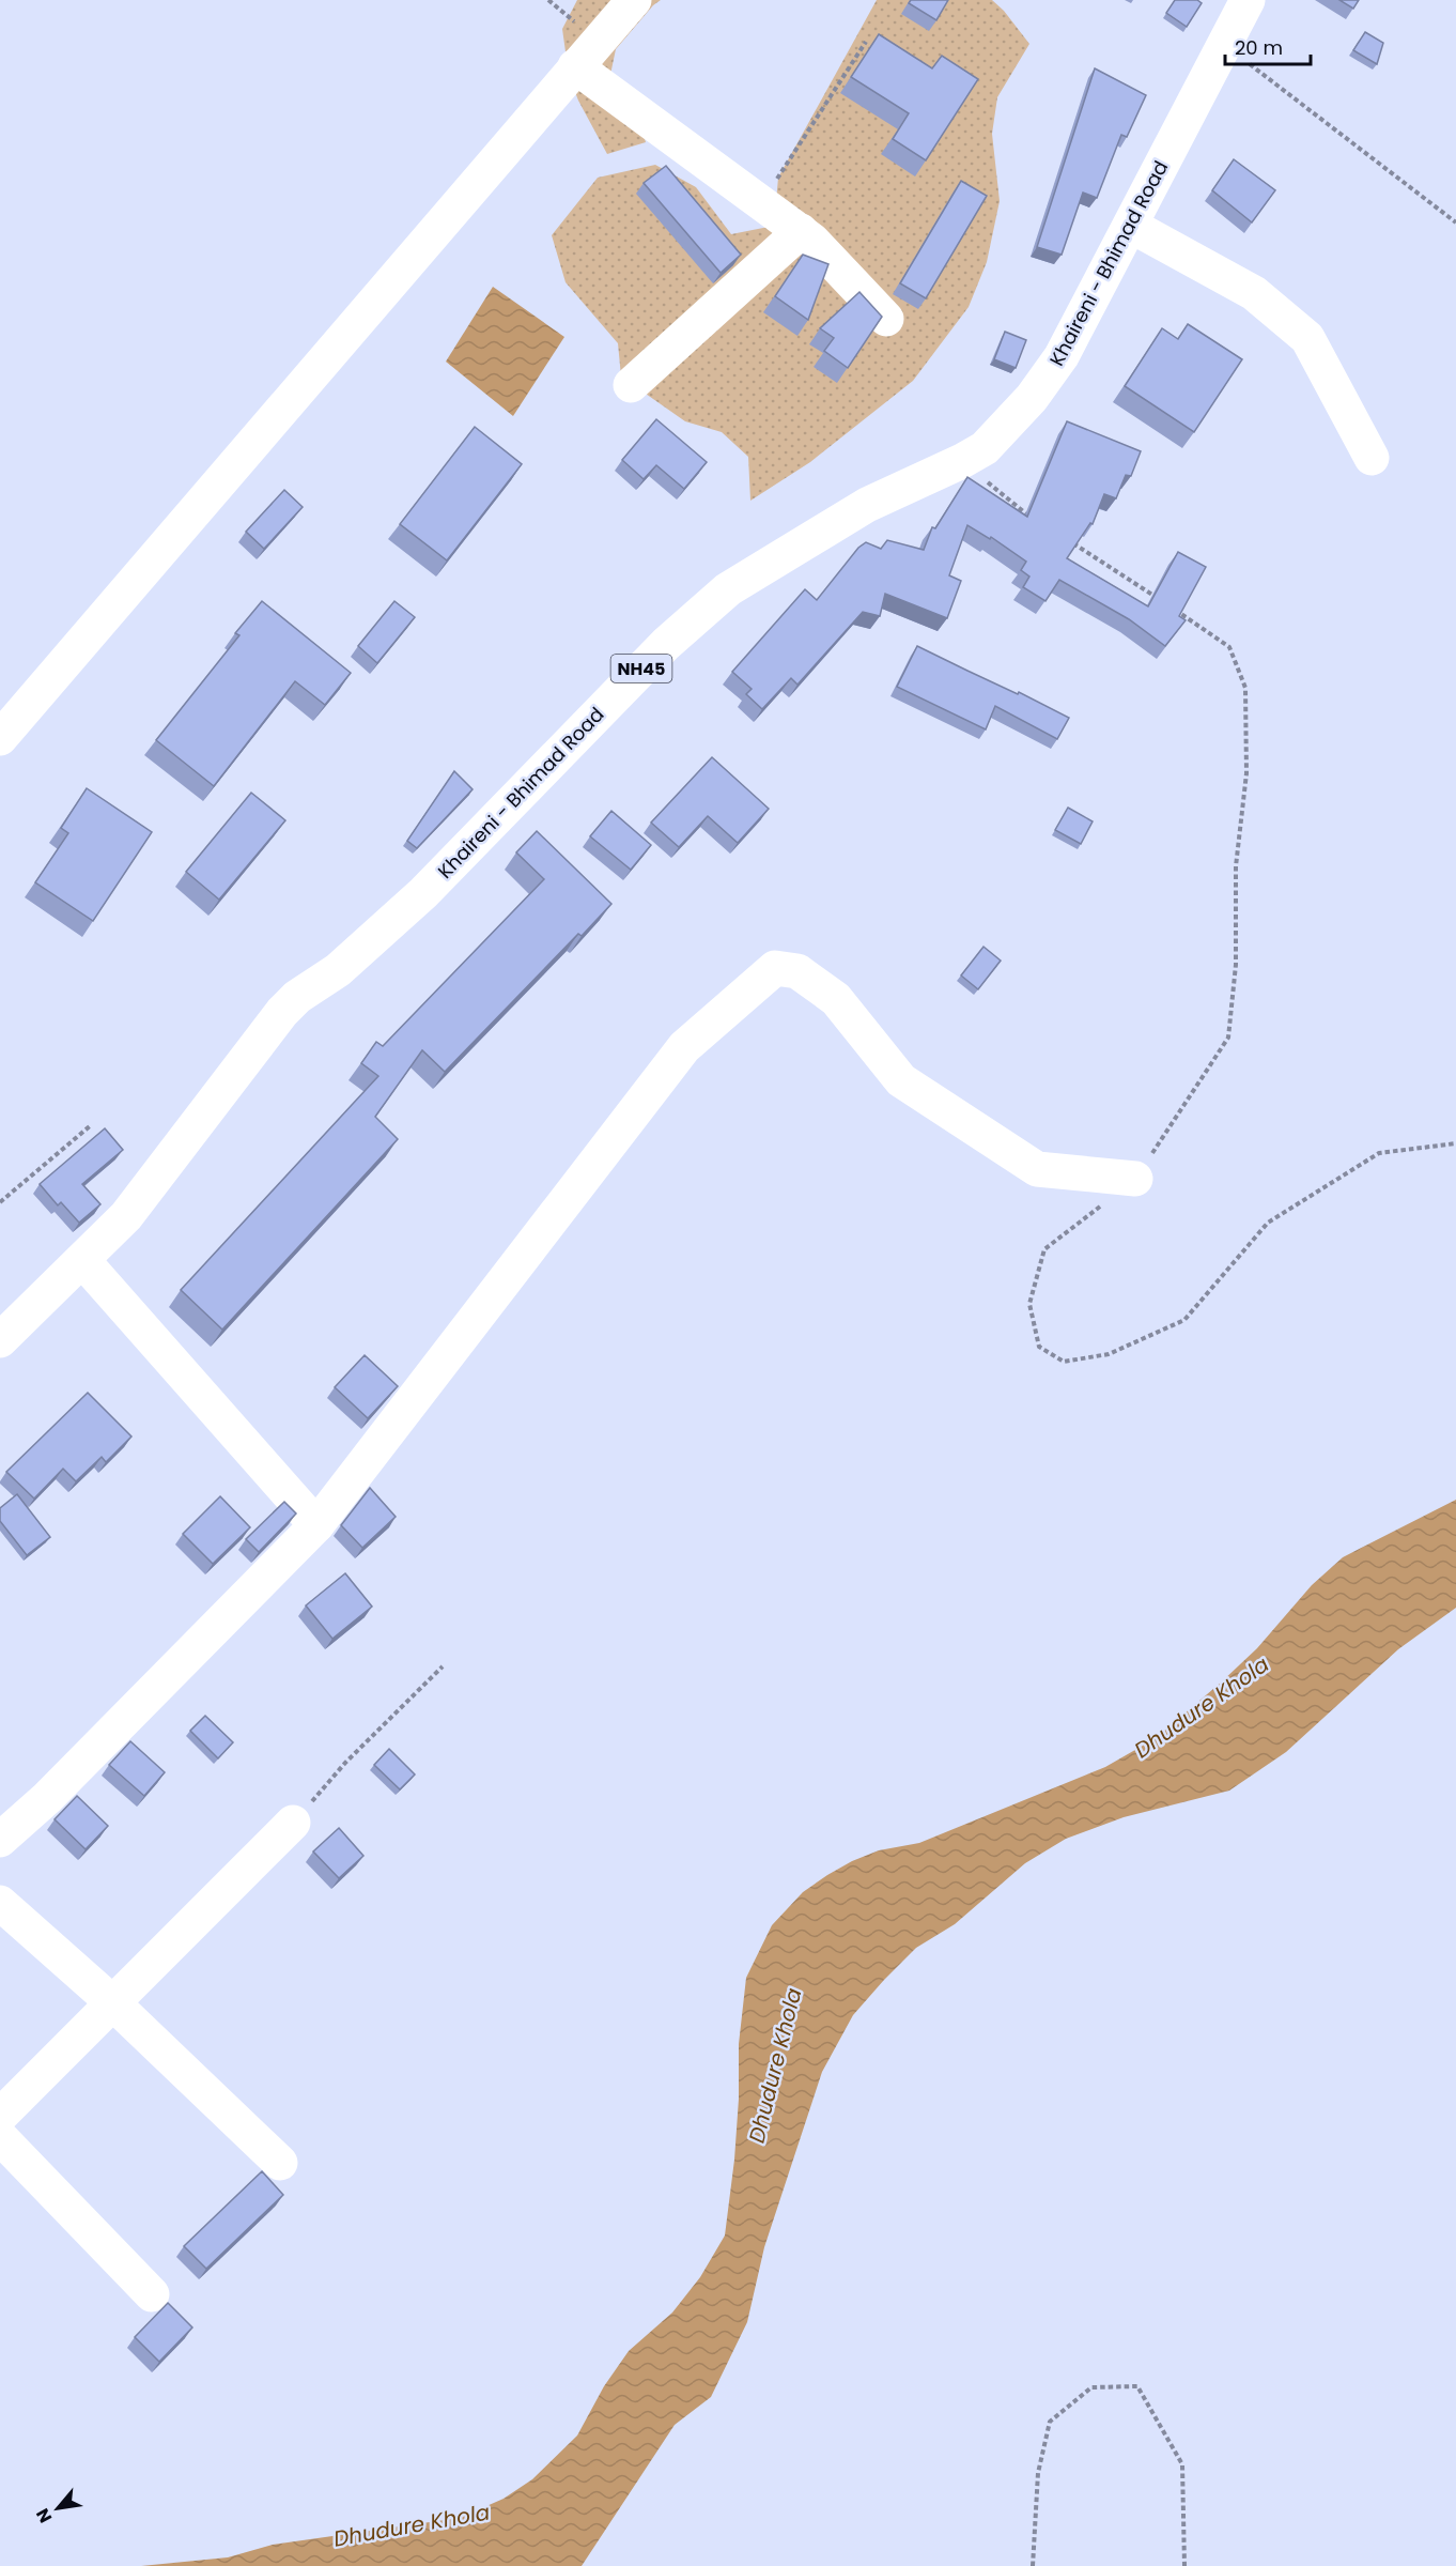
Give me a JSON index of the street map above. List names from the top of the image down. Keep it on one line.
{"streets":{"street":["Khaireni - Bhimad Road","NH45"]},"water":["Dhudure Khola"],"scale_bar":"20 m","north":"bottom left"}
